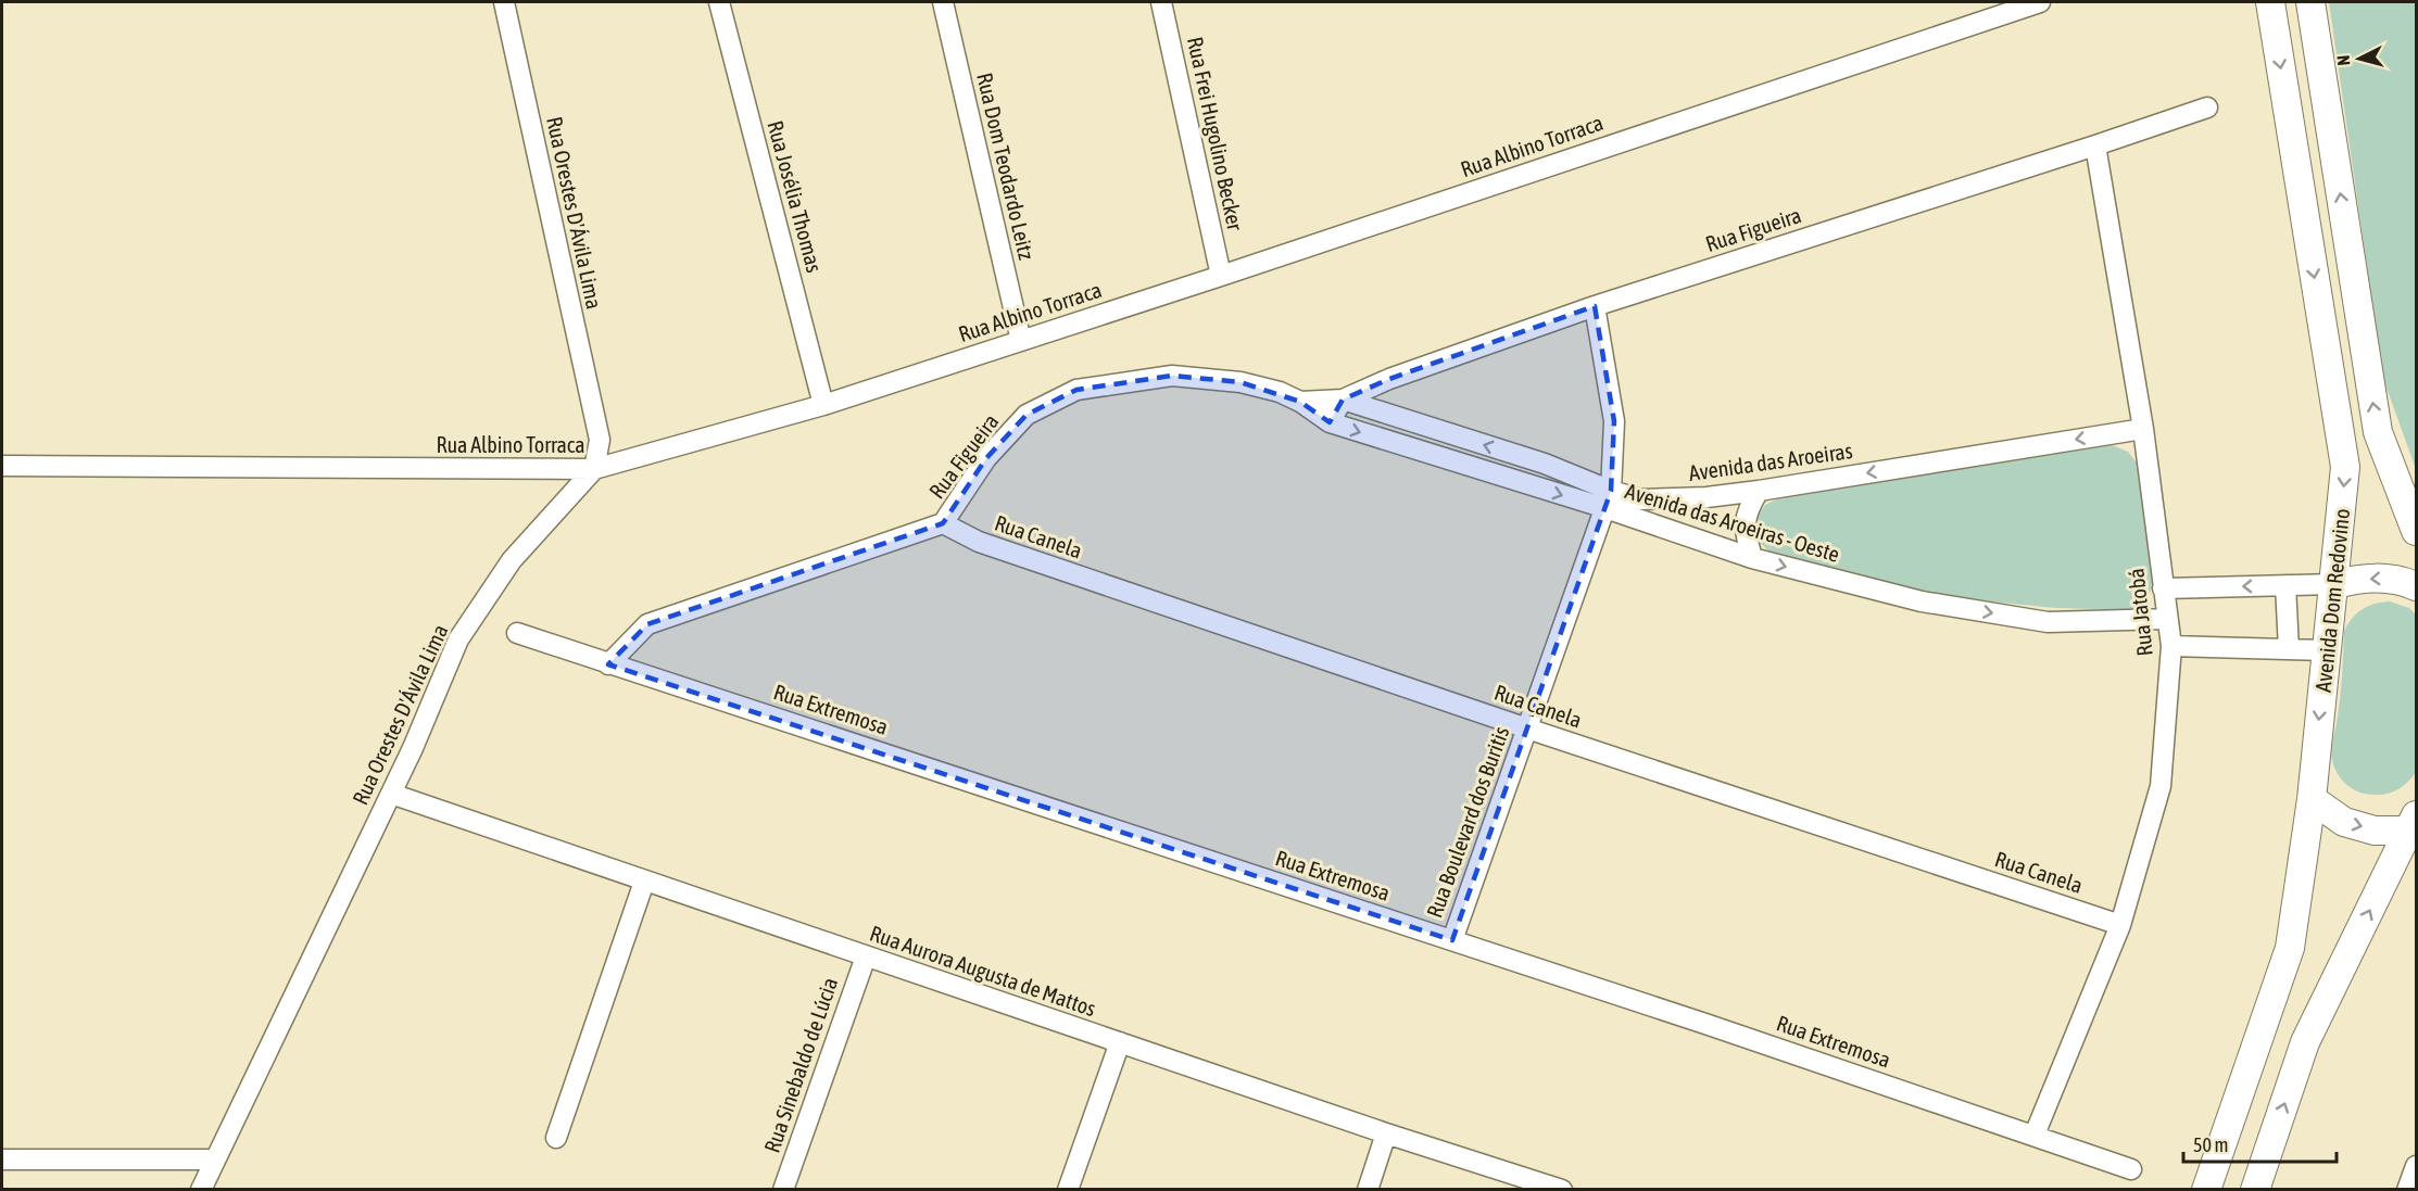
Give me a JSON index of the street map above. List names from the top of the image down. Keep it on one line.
{"streets":{"street":["Rua Frei Hugolino Becker","Rua Albino Torraca","Rua Dom Teodardo Leitz","Rua Josélia Thomas","Rua Orestes D'Ávila Lima","Rua Figueira","Avenida das Aroeiras","Avenida das Aroeiras - Oeste","Rua Canela","Avenida Dom Redovino","Rua Jatobá","Rua Extremosa","Rua Boulevard dos Buritis","Rua Aurora Augusta de Mattos","Rua Sinebaldo de Lúcia"]},"crossings":[["Rua Frei Hugolino Becker","Rua Albino Torraca"],["Rua Albino Torraca","Rua Dom Teodardo Leitz"],["Rua Albino Torraca","Rua Josélia Thomas"],["Rua Albino Torraca","Rua Orestes D'Ávila Lima"],["Rua Orestes D'Ávila Lima","Rua Aurora Augusta de Mattos"],["Rua Figueira","Avenida das Aroeiras"],["Rua Figueira","Avenida das Aroeiras - Oeste"],["Rua Figueira","Rua Canela"],["Rua Figueira","Rua Jatobá"],["Rua Figueira","Rua Extremosa"],["Rua Figueira","Rua Boulevard dos Buritis"],["Avenida das Aroeiras","Avenida das Aroeiras - Oeste"],["Avenida das Aroeiras","Rua Jatobá"],["Avenida das Aroeiras","Rua Boulevard dos Buritis"],["Avenida das Aroeiras - Oeste","Rua Jatobá"],["Avenida das Aroeiras - Oeste","Rua Boulevard dos Buritis"],["Rua Canela","Rua Jatobá"],["Rua Canela","Rua Boulevard dos Buritis"],["Rua Jatobá","Rua Extremosa"],["Rua Extremosa","Rua Boulevard dos Buritis"],["Rua Aurora Augusta de Mattos","Rua Sinebaldo de Lúcia"]],"one_way":["Avenida das Aroeiras","Avenida das Aroeiras - Oeste"],"scale_bar":"50 m","north":"left"}
